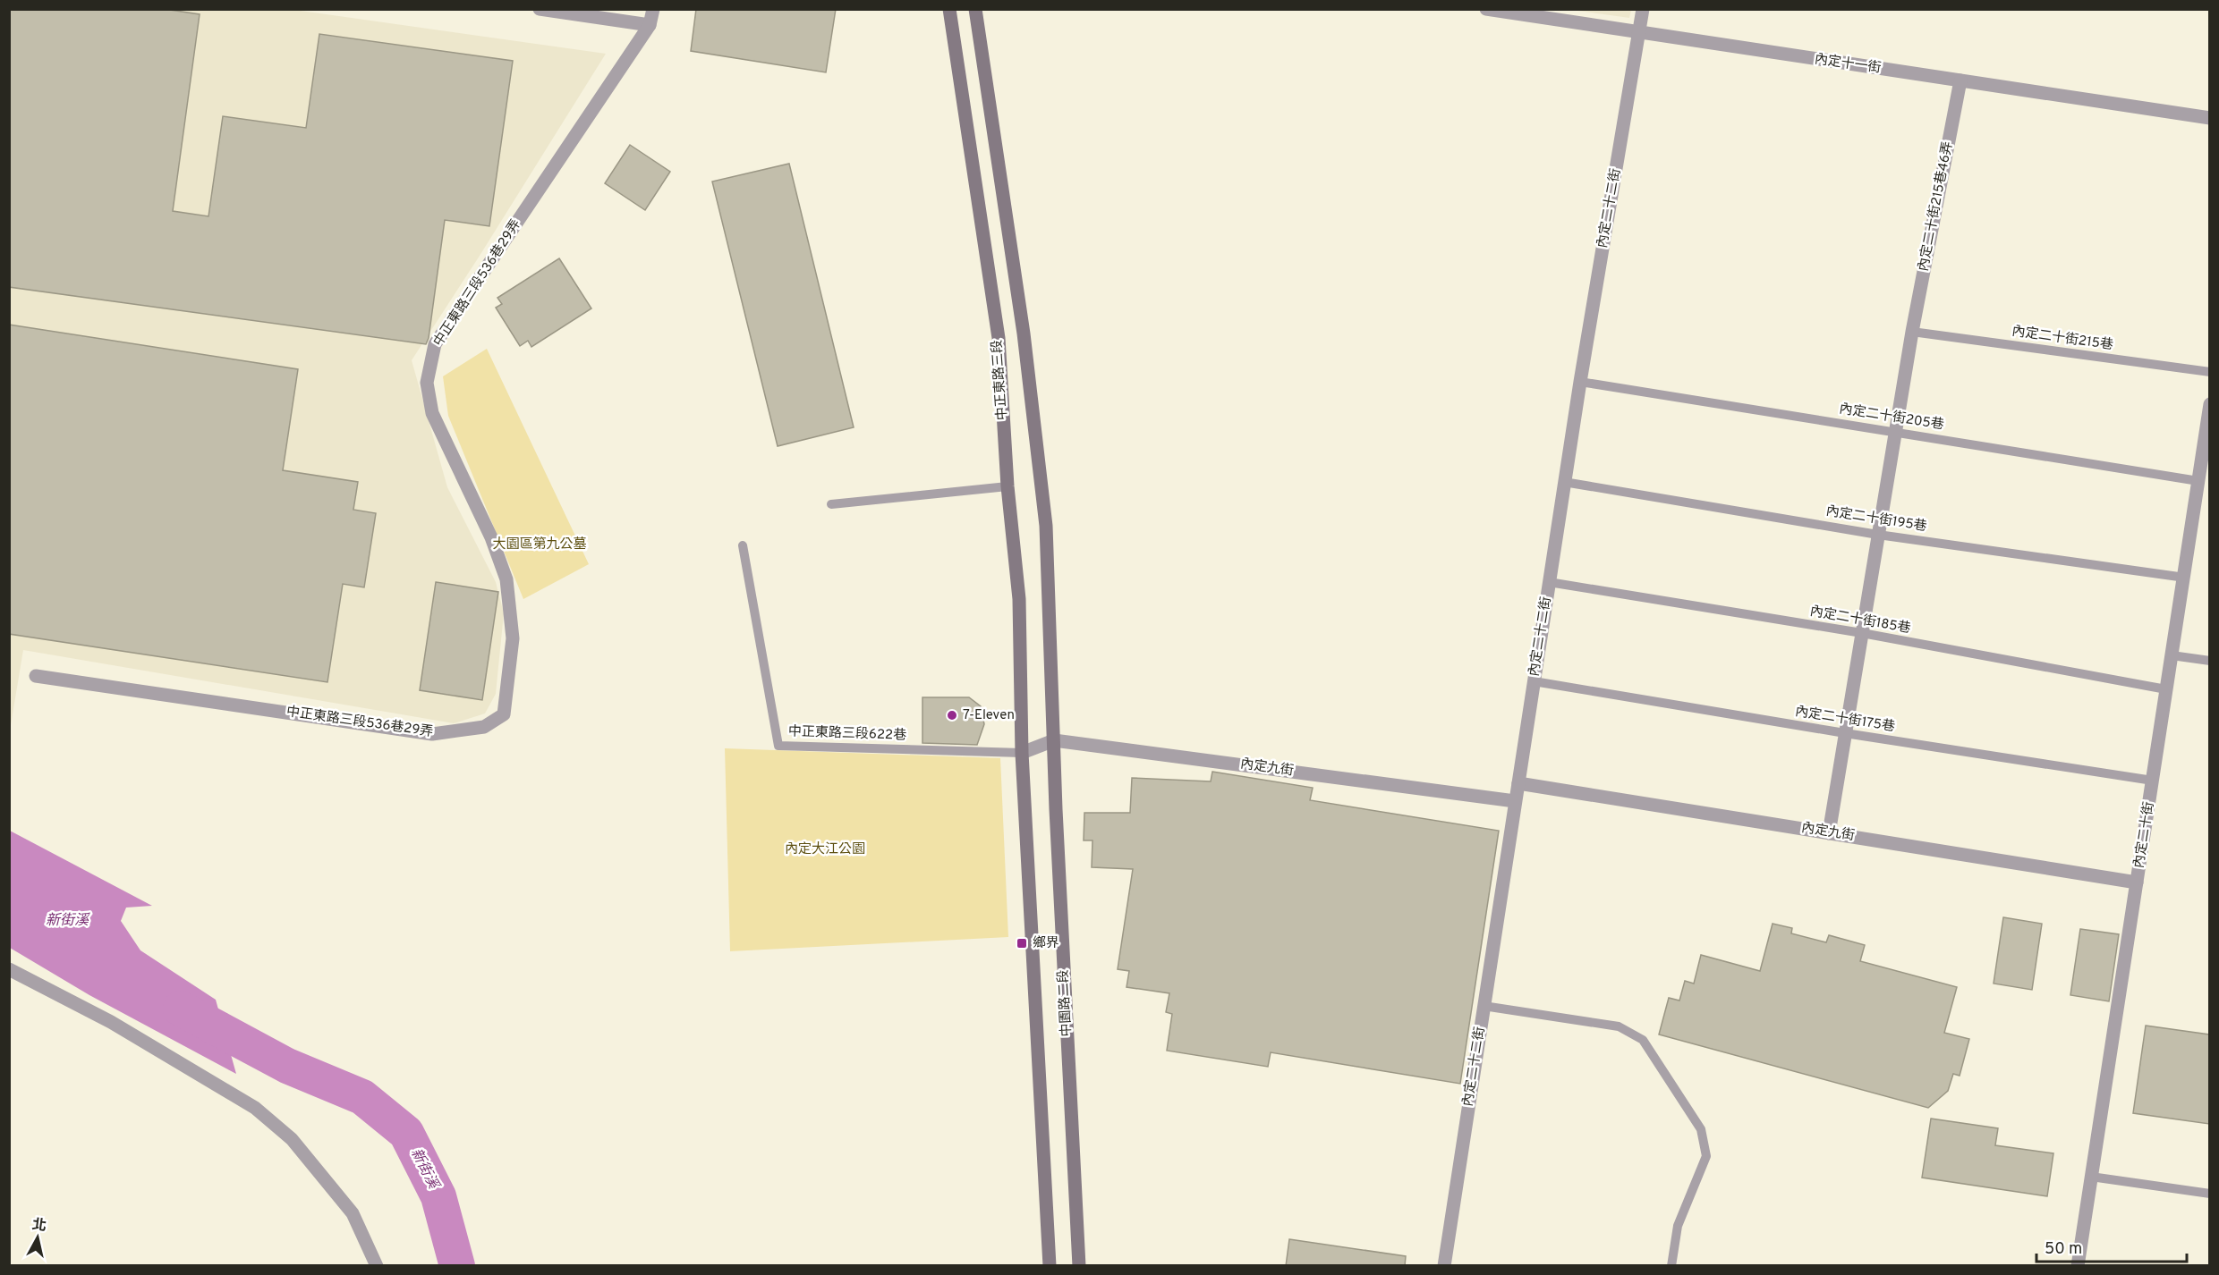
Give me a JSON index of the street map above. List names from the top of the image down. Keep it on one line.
{"streets":{"main road":["中正東路三段","中園路二段"],"street":["內定十一街","內定二十街215巷46弄","內定二十二街","中正東路三段536巷29弄","內定九街","內定二十街"],"lane":["內定二十街215巷","內定二十街205巷","內定二十街195巷","內定二十街185巷","內定二十街175巷","中正東路三段622巷"]},"crossings":[["內定十一街","內定二十街215巷46弄"],["內定十一街","內定二十二街"],["內定二十街215巷46弄","內定二十街215巷"],["內定二十街215巷46弄","內定二十街205巷"],["內定二十街215巷46弄","內定二十街195巷"],["內定二十街215巷46弄","內定二十街185巷"],["內定二十街215巷46弄","內定二十街175巷"],["內定二十街215巷46弄","內定九街"],["內定二十二街","內定二十街205巷"],["內定二十二街","內定二十街195巷"],["內定二十二街","內定二十街185巷"],["內定二十二街","內定二十街175巷"],["內定二十二街","內定九街"],["中正東路三段","中正東路三段622巷"],["中正東路三段","內定九街"],["內定二十街205巷","內定二十街"],["內定二十街195巷","內定二十街"],["內定二十街185巷","內定二十街"],["內定二十街175巷","內定二十街"],["中正東路三段622巷","內定九街"],["內定九街","內定二十街"],["內定九街","中園路二段"]],"water":["新街溪"],"parks":["大園區第九公墓","內定大江公園"],"places":{"other":["7-Eleven"],"transit":["鄉界"]},"scale_bar":"50 m","north":"top"}
